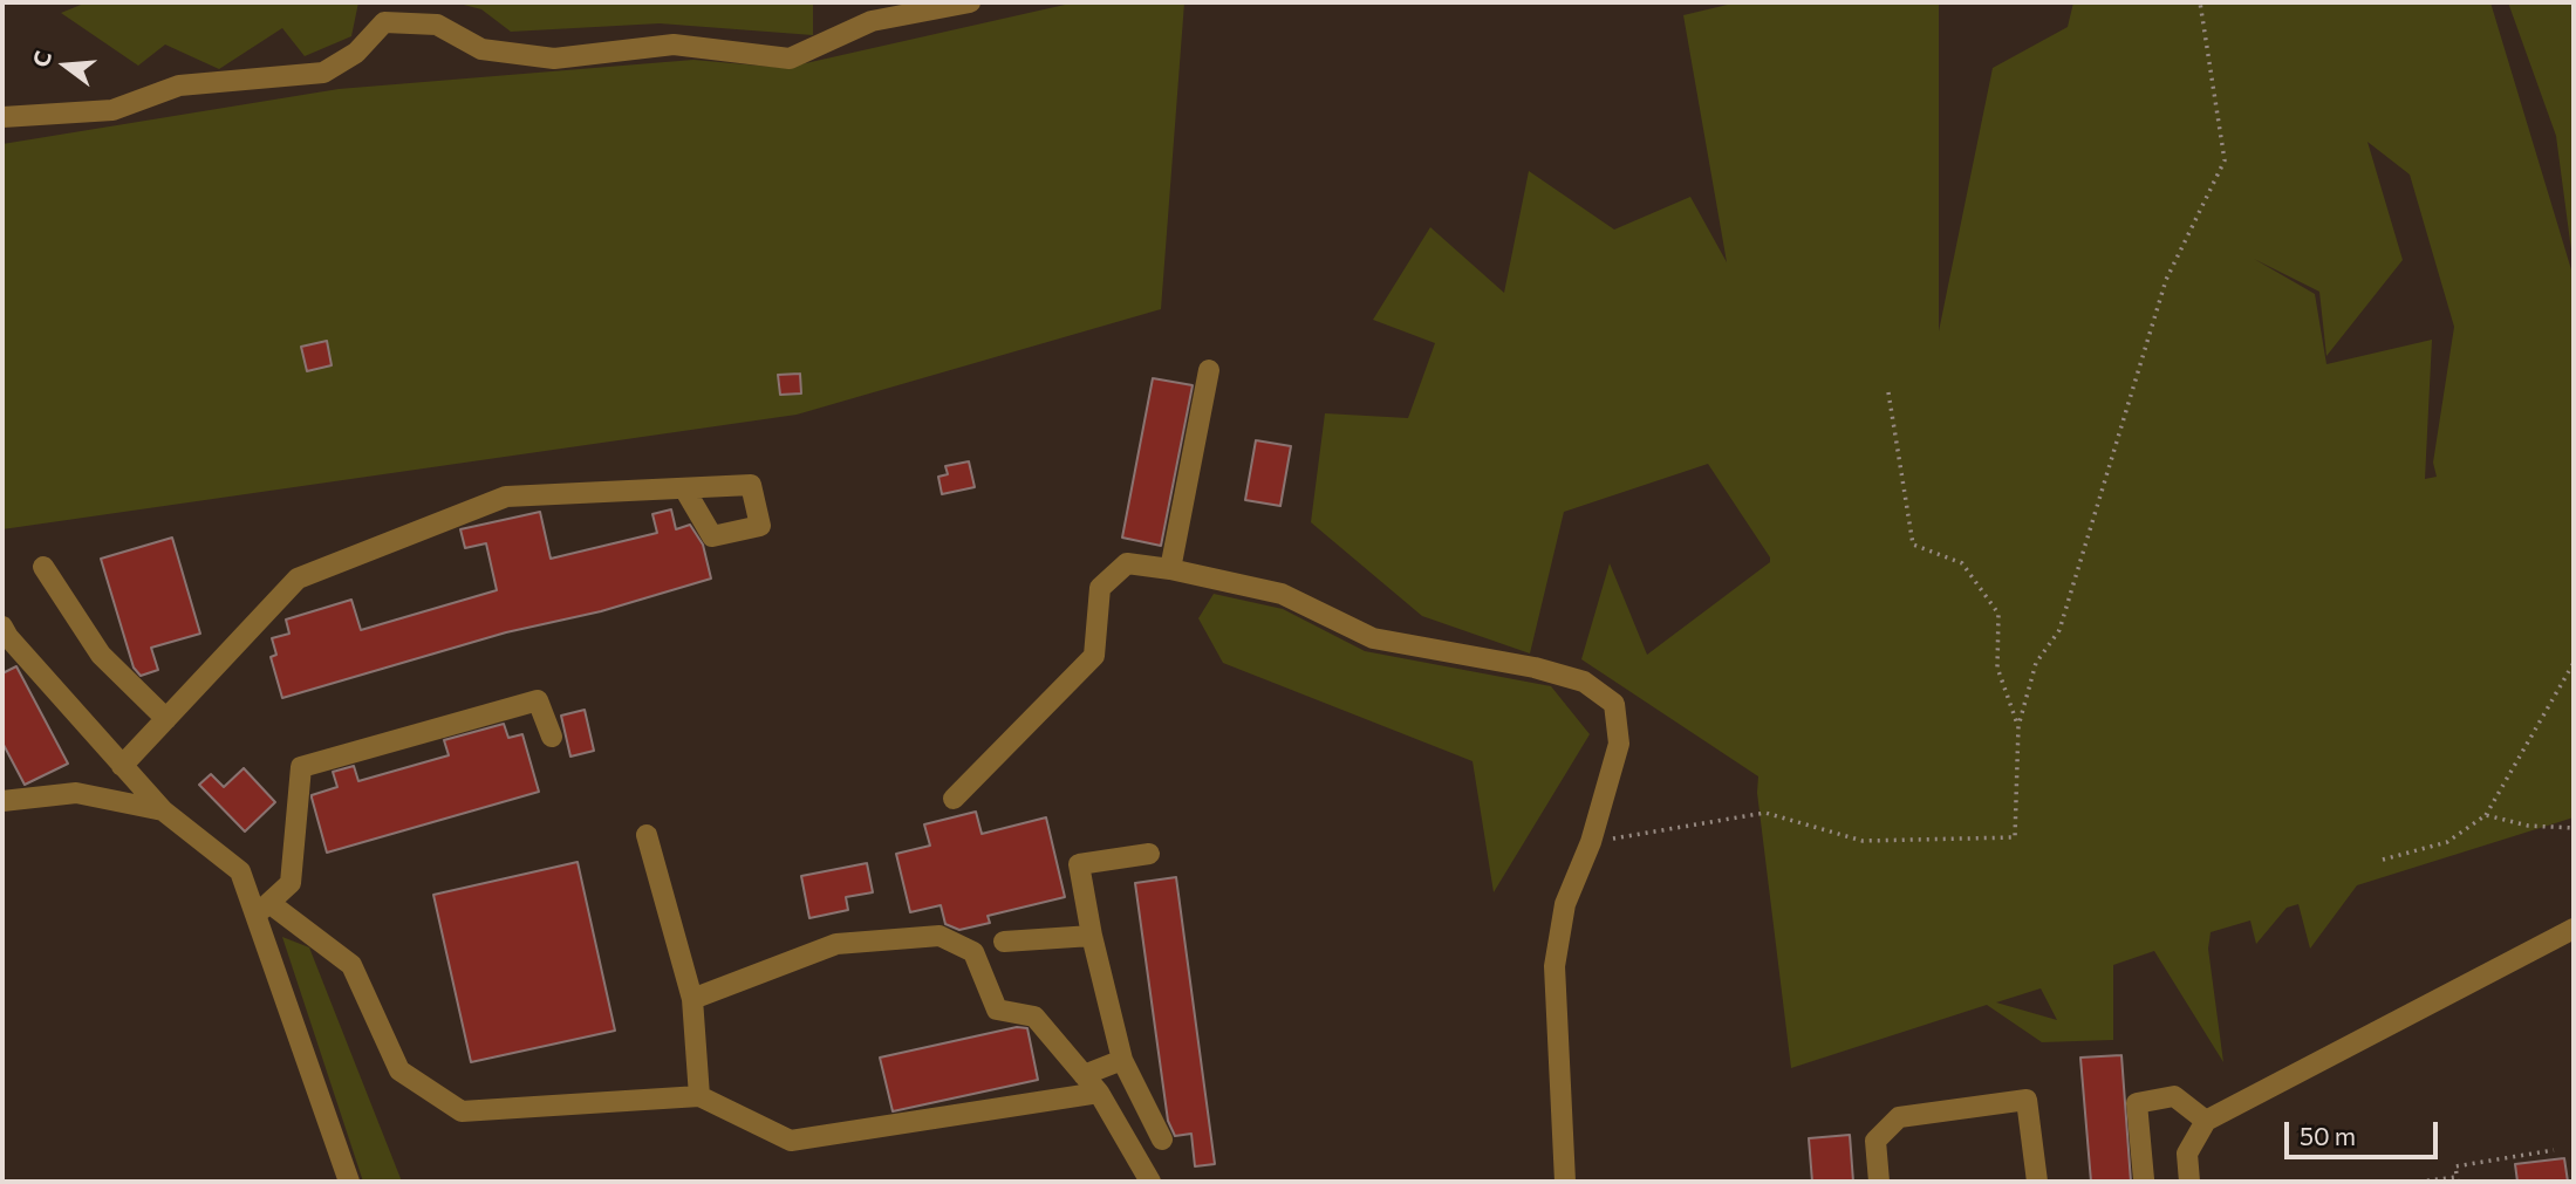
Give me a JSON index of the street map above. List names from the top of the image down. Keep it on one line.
{"scale_bar":"50 m","north":"left"}
